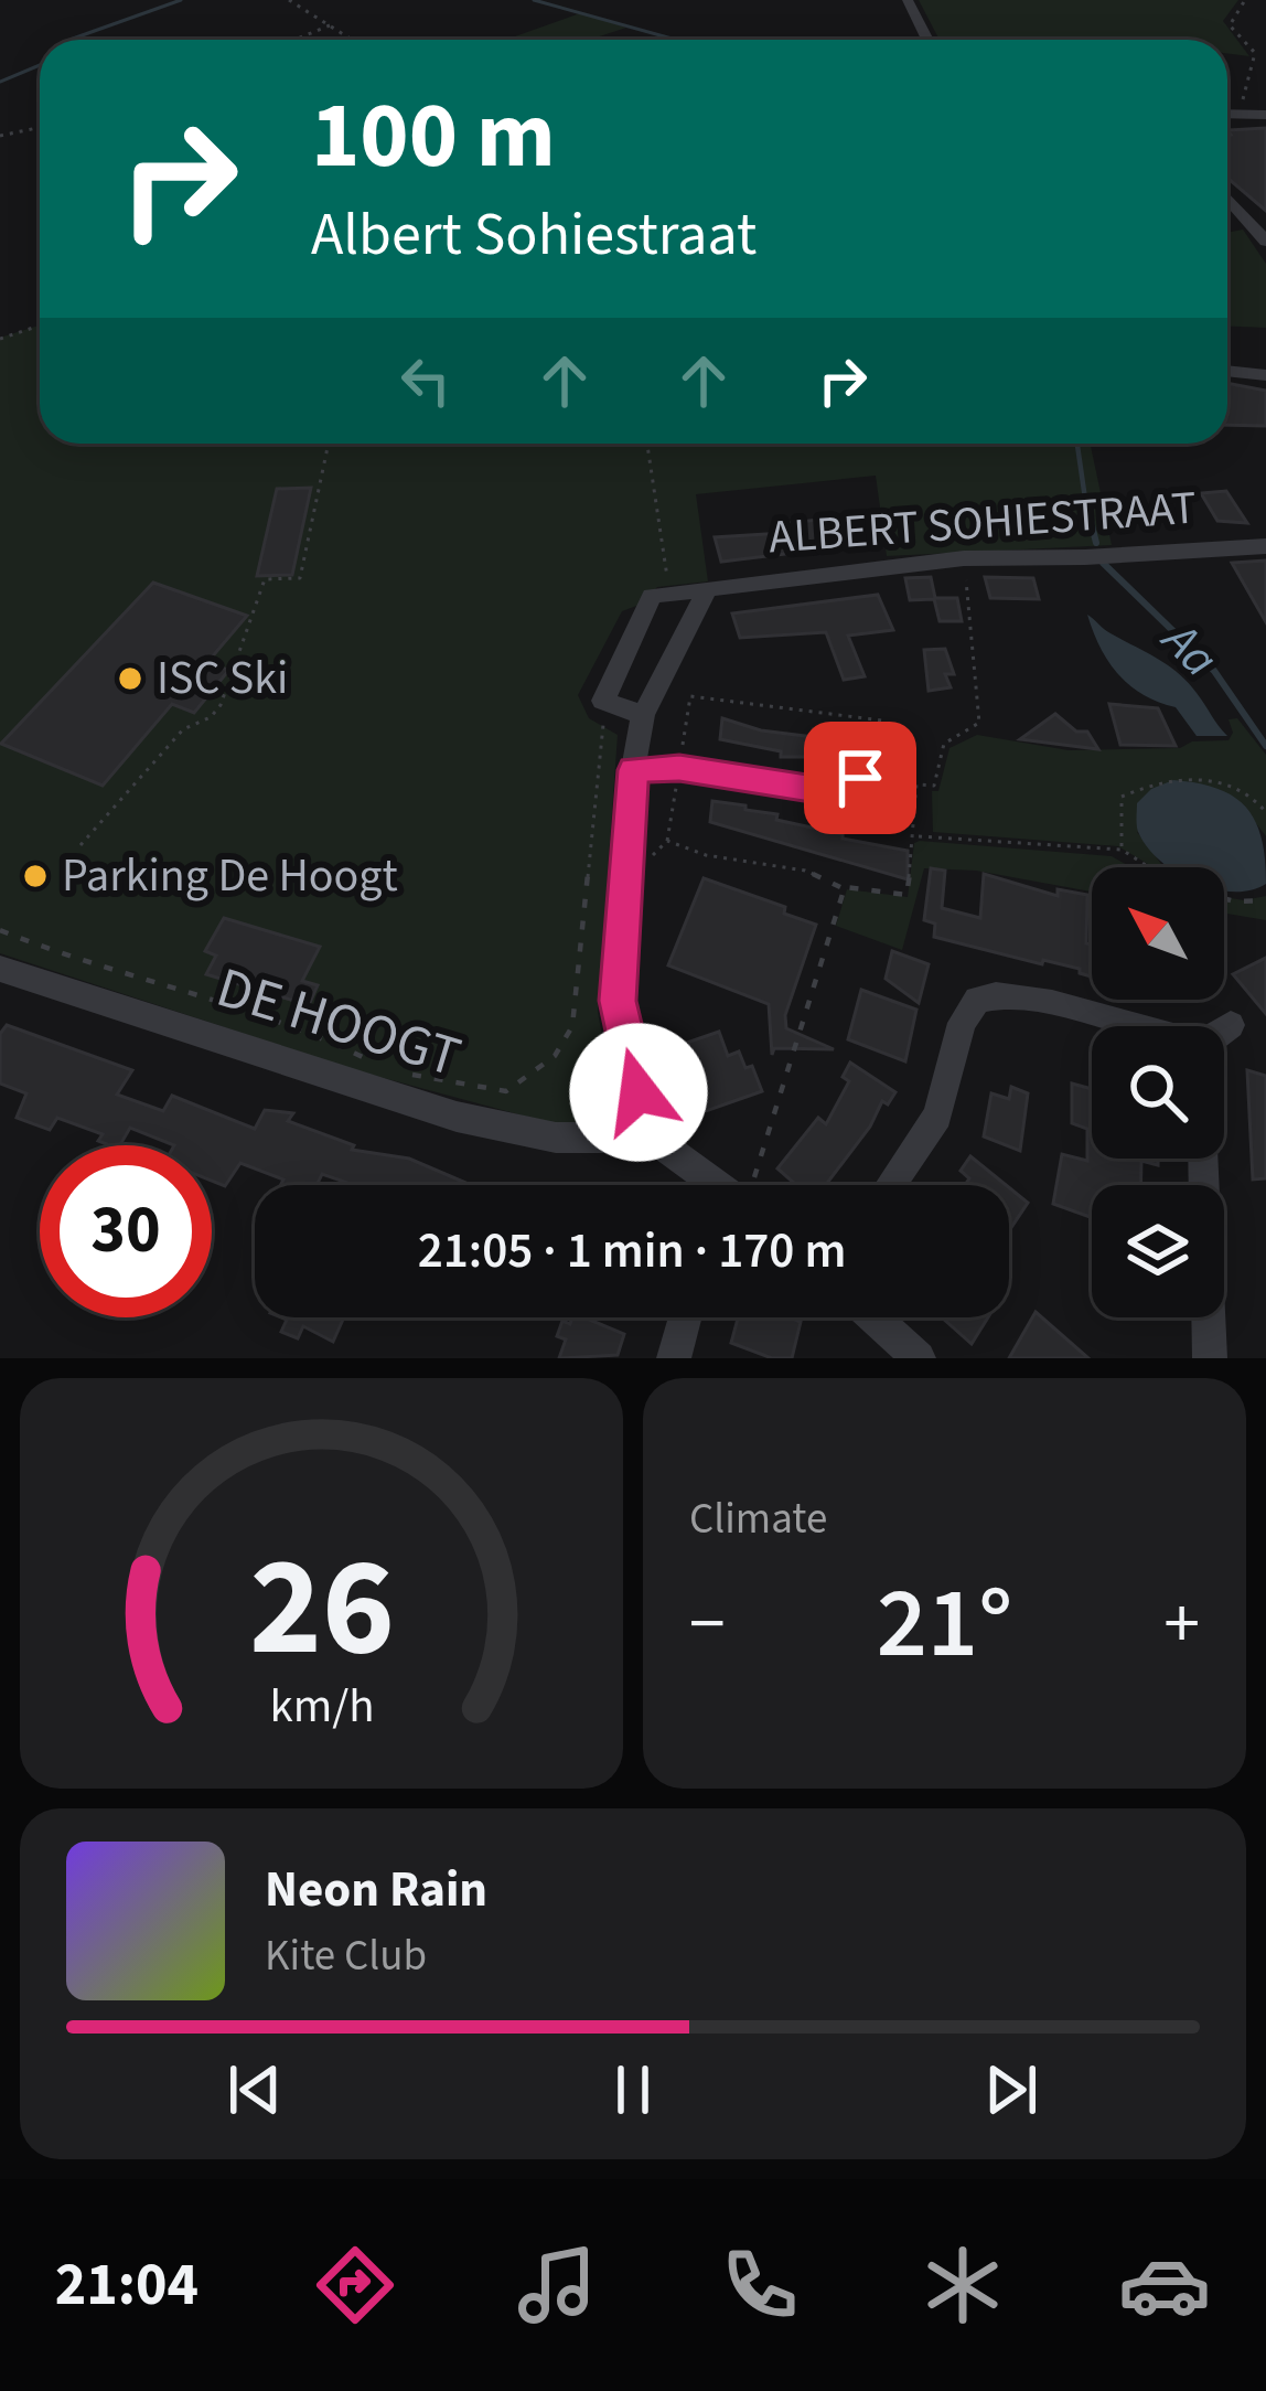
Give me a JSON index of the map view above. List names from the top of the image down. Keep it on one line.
{"streets":{"street":["ALBERT SOHIESTRAAT","DE HOOGT"]},"water":["Aa"],"places":["ISC Ski","Parking De Hoogt"],"north":"top left","page":{"turn":["100 m","Albert Sohiestraat"],"limit":"30","trip":"21:05 · 1 min · 170 m","tile":"Climate","heat":["−","21°","+"],"song":["Neon Rain","Kite Club"],"tabs":"21:04","gauge":["26","km/h"]}}
